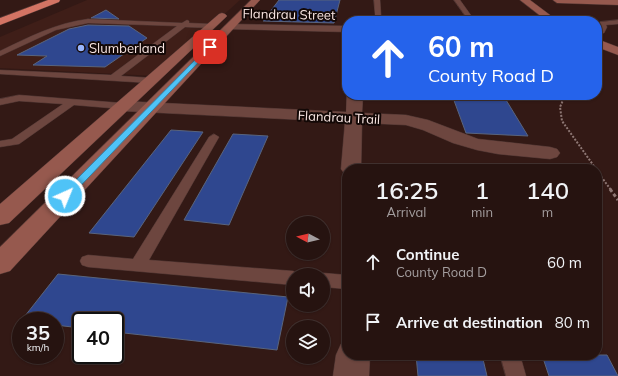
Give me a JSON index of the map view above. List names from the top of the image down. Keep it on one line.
{"streets":{"street":["Flandrau Street","Flandrau Trail"]},"places":["Slumberland"],"north":"left","page":{"turn":["60 m","County Road D"],"eta":["16:25","Arrival","1","min","140","m"],"list":[{"name":"Continue","note":"County Road D","value":"60 m"},{"name":"Arrive at destination","value":"80 m"}],"speed":"35 km/h","limit":"40"}}
